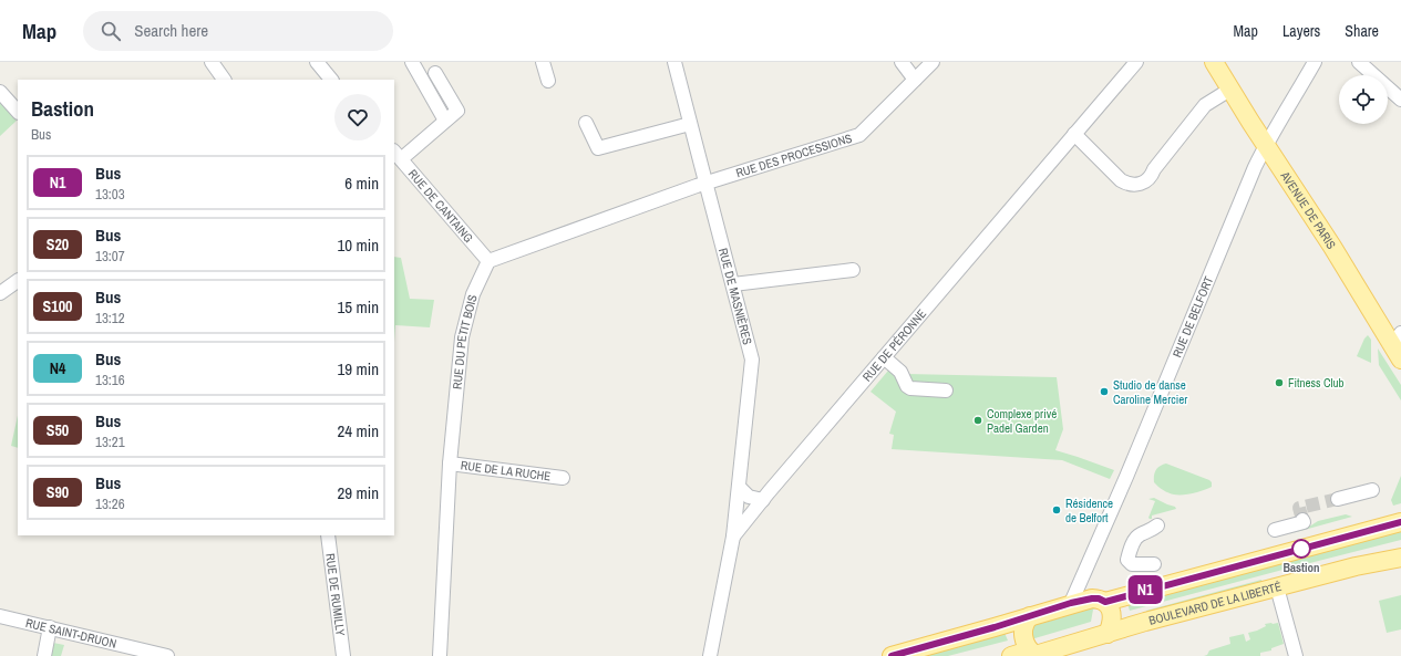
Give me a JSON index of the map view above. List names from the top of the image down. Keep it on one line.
{"streets":{"main road":["AVENUE DE PARIS","BOULEVARD DE LA LIBERTÉ"],"street":["RUE DES PROCESSIONS","RUE DE CANTAING","RUE DE MASNIÈRES","RUE DE BELFORT","RUE DU PETIT BOIS","RUE DE PÉRONNE","RUE DE LA RUCHE","RUE DE RUMILLY","RUE SAINT-DRUON"]},"crossings":[["RUE DES PROCESSIONS","RUE DE MASNIÈRES"],["RUE DE CANTAING","RUE DU PETIT BOIS"],["AVENUE DE PARIS","RUE DE BELFORT"],["RUE DE MASNIÈRES","RUE DE PÉRONNE"],["RUE DU PETIT BOIS","RUE DE LA RUCHE"]],"places":["Fitness Club","Studio de danse Caroline Mercier","Complexe privé Padel Garden","Résidence de Belfort","Bastion"],"lines":["bus line N1"],"page":{"header":"Map","search":"Search here","nav":["Map","Layers","Share"],"on_map":"N1","heading":["Bastion","Bus"],"list":[{"mark":"N1","name":"Bus","note":"13:03","value":"6 min"},{"mark":"S20","name":"Bus","note":"13:07","value":"10 min"},{"mark":"S100","name":"Bus","note":"13:12","value":"15 min"},{"mark":"N4","name":"Bus","note":"13:16","value":"19 min"},{"mark":"S50","name":"Bus","note":"13:21","value":"24 min"},{"mark":"S90","name":"Bus","note":"13:26","value":"29 min"}]}}
